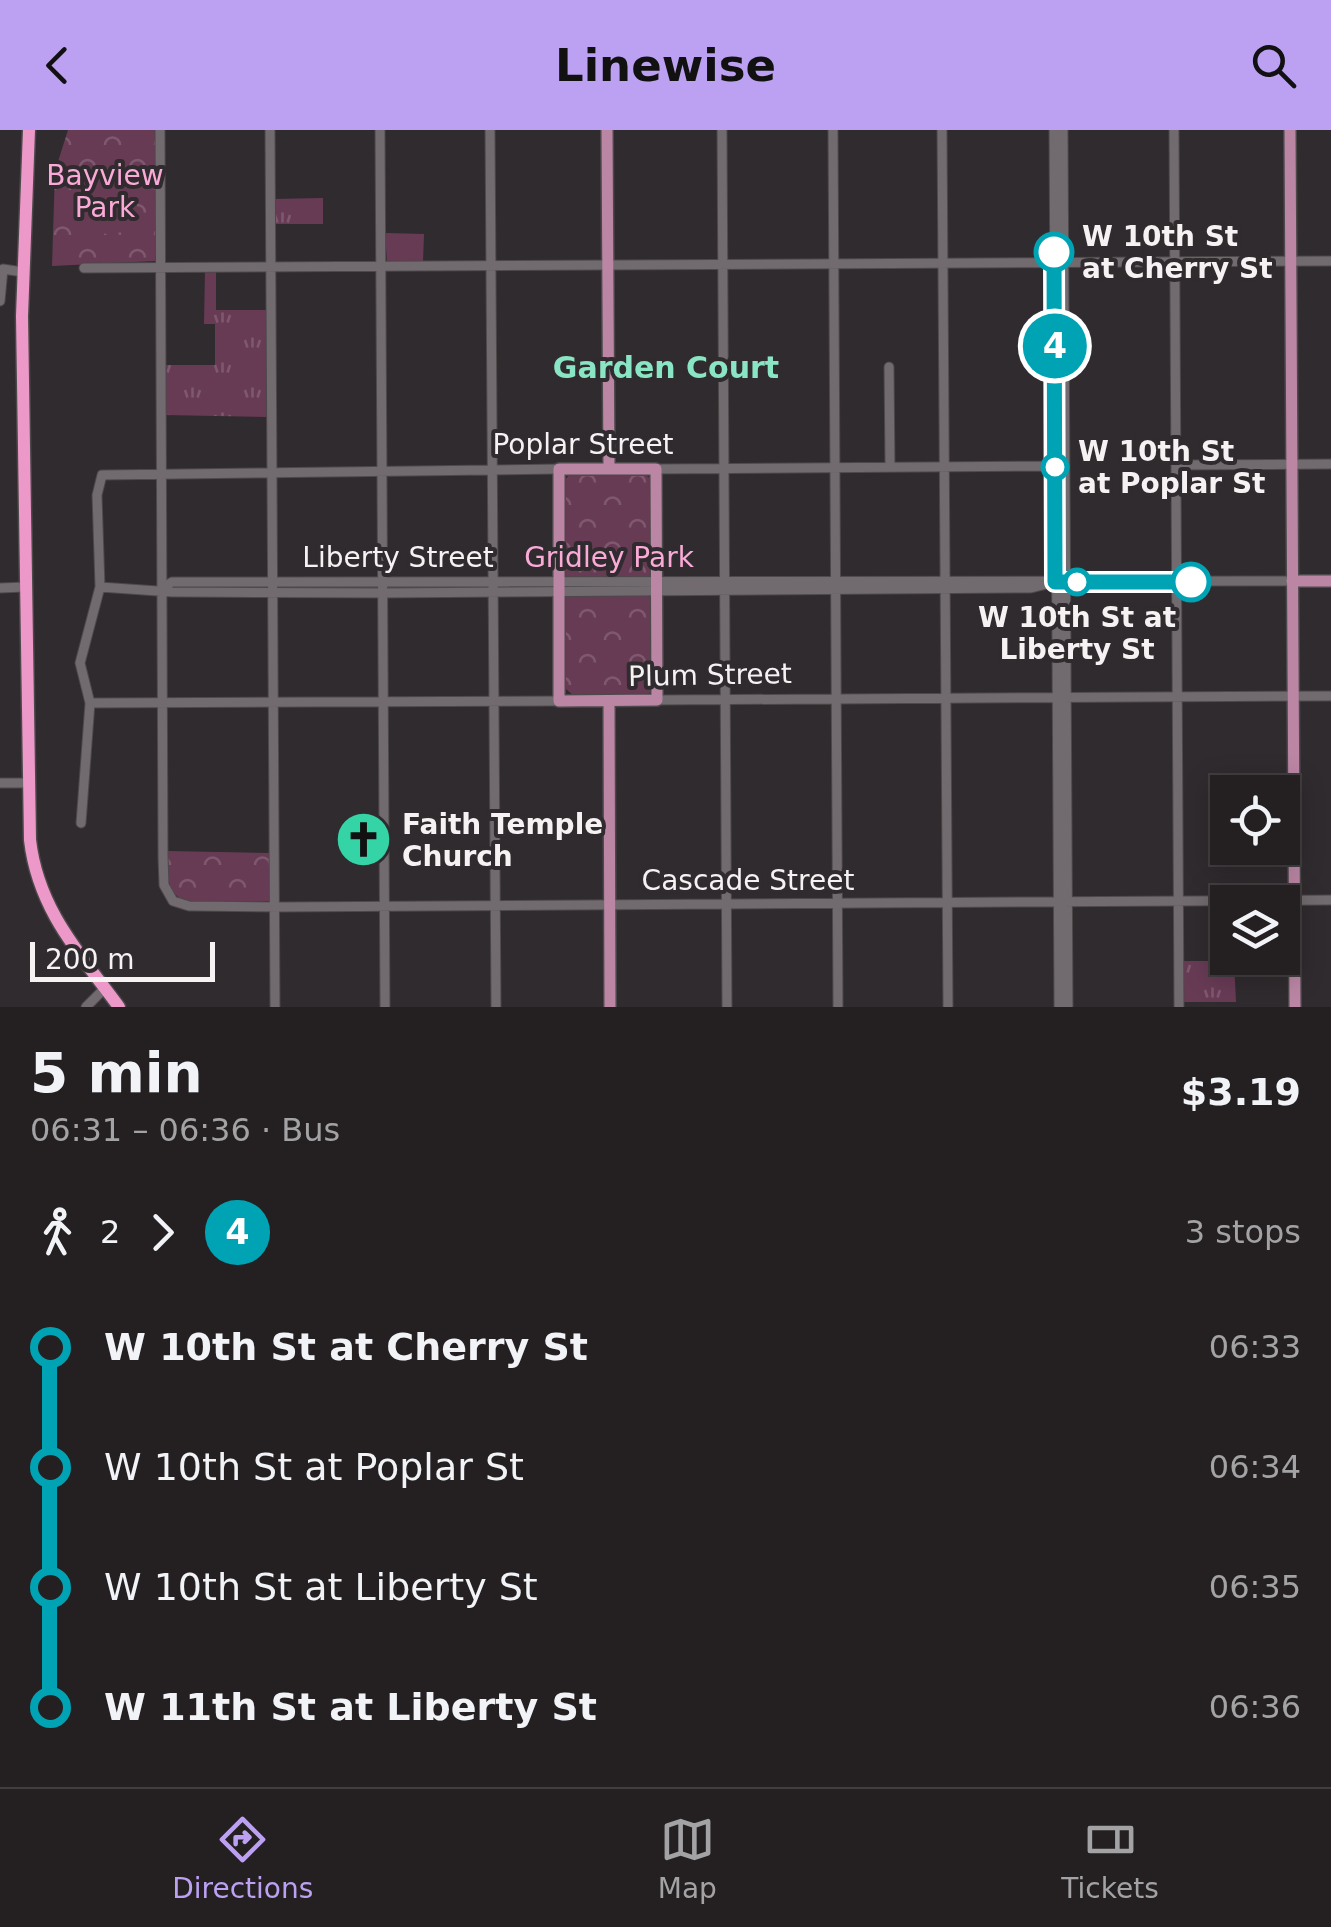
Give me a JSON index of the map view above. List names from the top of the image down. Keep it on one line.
{"streets":{"main road":["Poplar Street","Liberty Street","Plum Street"],"street":["Cascade Street"]},"crossings":[["Poplar Street","Liberty Street"],["Plum Street","Cascade Street"]],"districts":["Garden Court"],"parks":["Bayview Park","Gridley Park"],"places":{"other":["W 10th St at Cherry St","W 10th St at Poplar St","W 10th St at Liberty St"],"church":["Faith Temple Church"]},"lines":["bus line 4"],"scale_bar":"200 m","page":{"header":"Linewise","on_map":"4","scale":"200 m","heading":["5 min","06:31 – 06:36 · Bus","$3.19"],"legs":["2","4","3 stops"],"list":[{"name":"W 10th St at Cherry St","value":"06:33"},{"name":"W 10th St at Poplar St","value":"06:34"},{"name":"W 10th St at Liberty St","value":"06:35"},{"name":"W 11th St at Liberty St","value":"06:36"}],"tabs":["Directions","Map","Tickets"]}}
